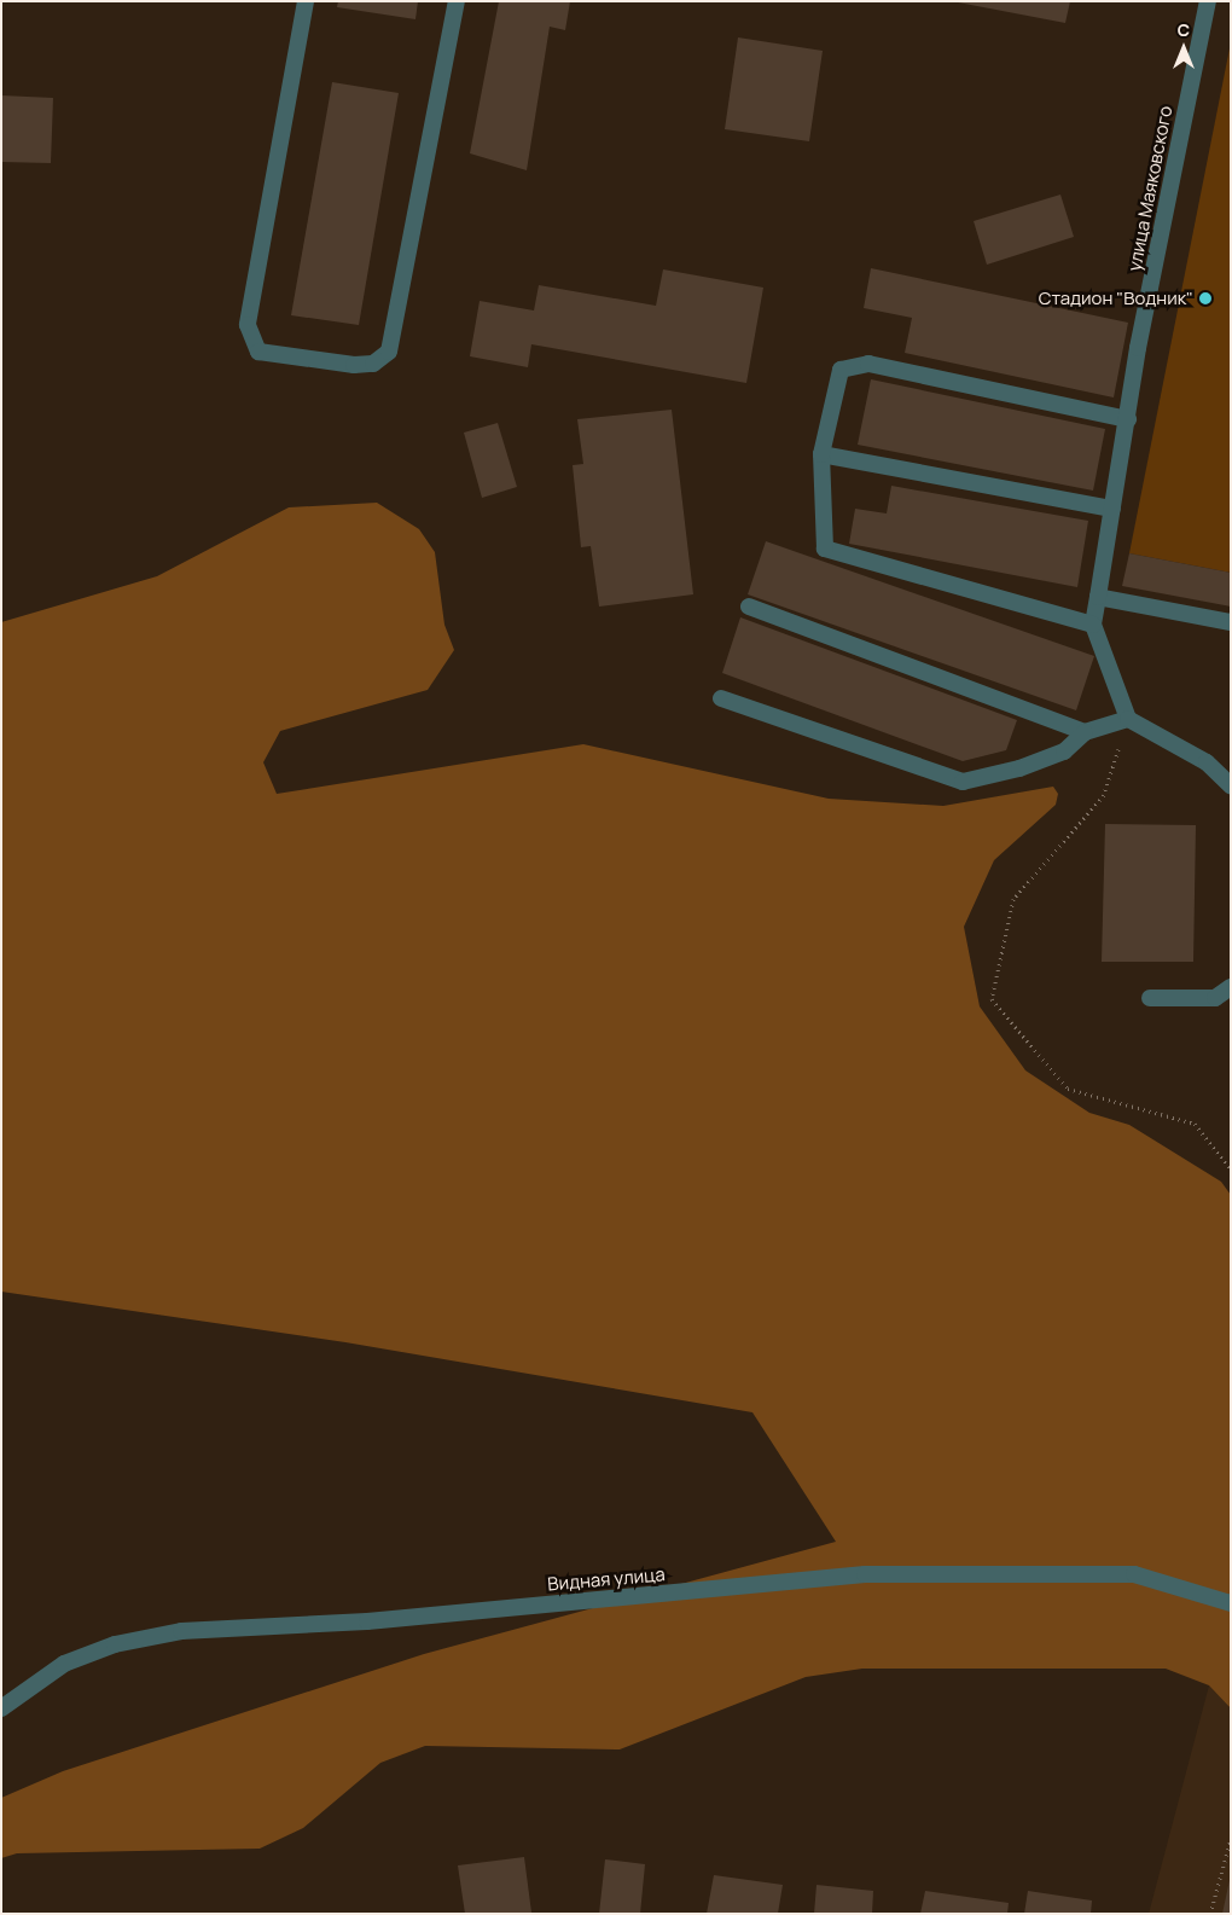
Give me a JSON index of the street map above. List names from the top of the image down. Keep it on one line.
{"streets":{"street":["улица Маяковского","Видная улица"]},"places":["Стадион \"Водник\""],"north":"top"}
